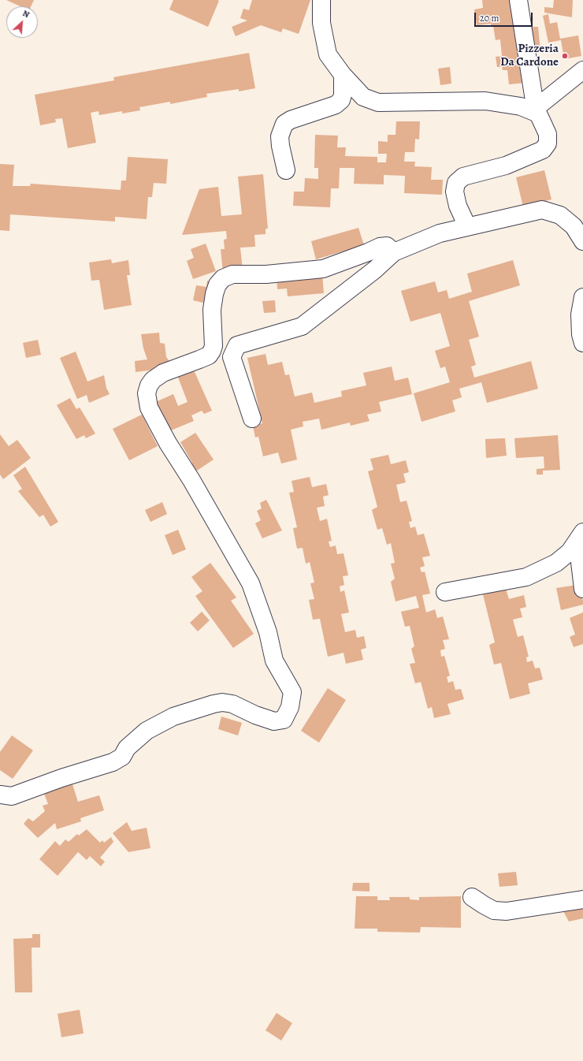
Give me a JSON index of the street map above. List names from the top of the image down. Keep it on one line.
{"places":["Pizzeria Da Cardone"],"scale_bar":"20 m","north":"top right"}
